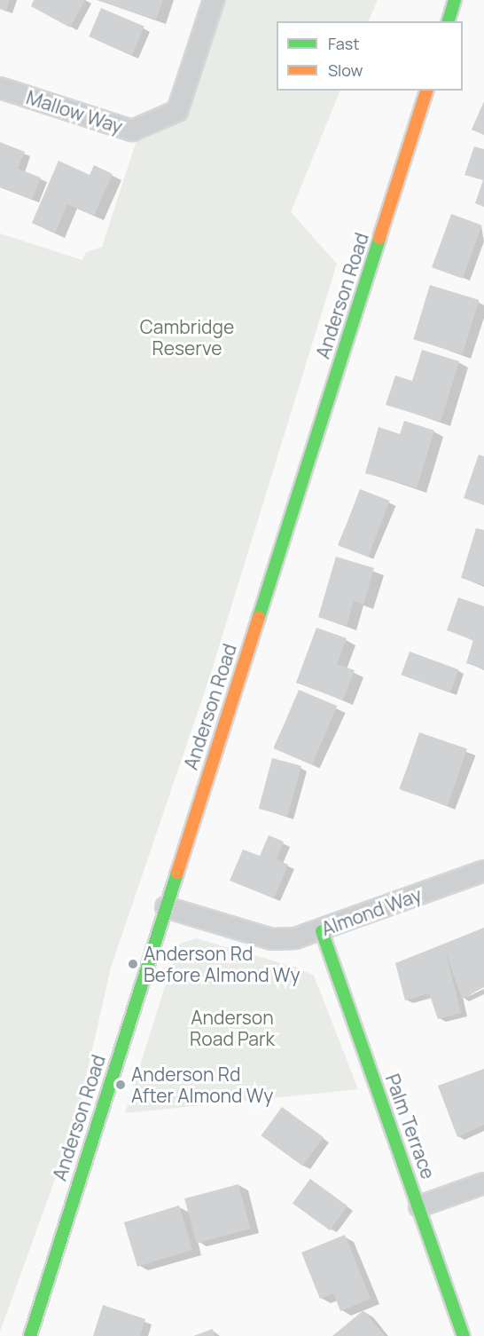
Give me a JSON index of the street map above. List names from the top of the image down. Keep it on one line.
{"streets":{"street":["Mallow Way","Anderson Road","Almond Way","Palm Terrace"]},"crossings":[["Anderson Road","Almond Way"],["Almond Way","Palm Terrace"]],"parks":["Cambridge Reserve","Anderson Road Park"],"places":["Anderson Rd Before Almond Wy","Anderson Rd After Almond Wy"],"legend":["Fast","Slow"]}
